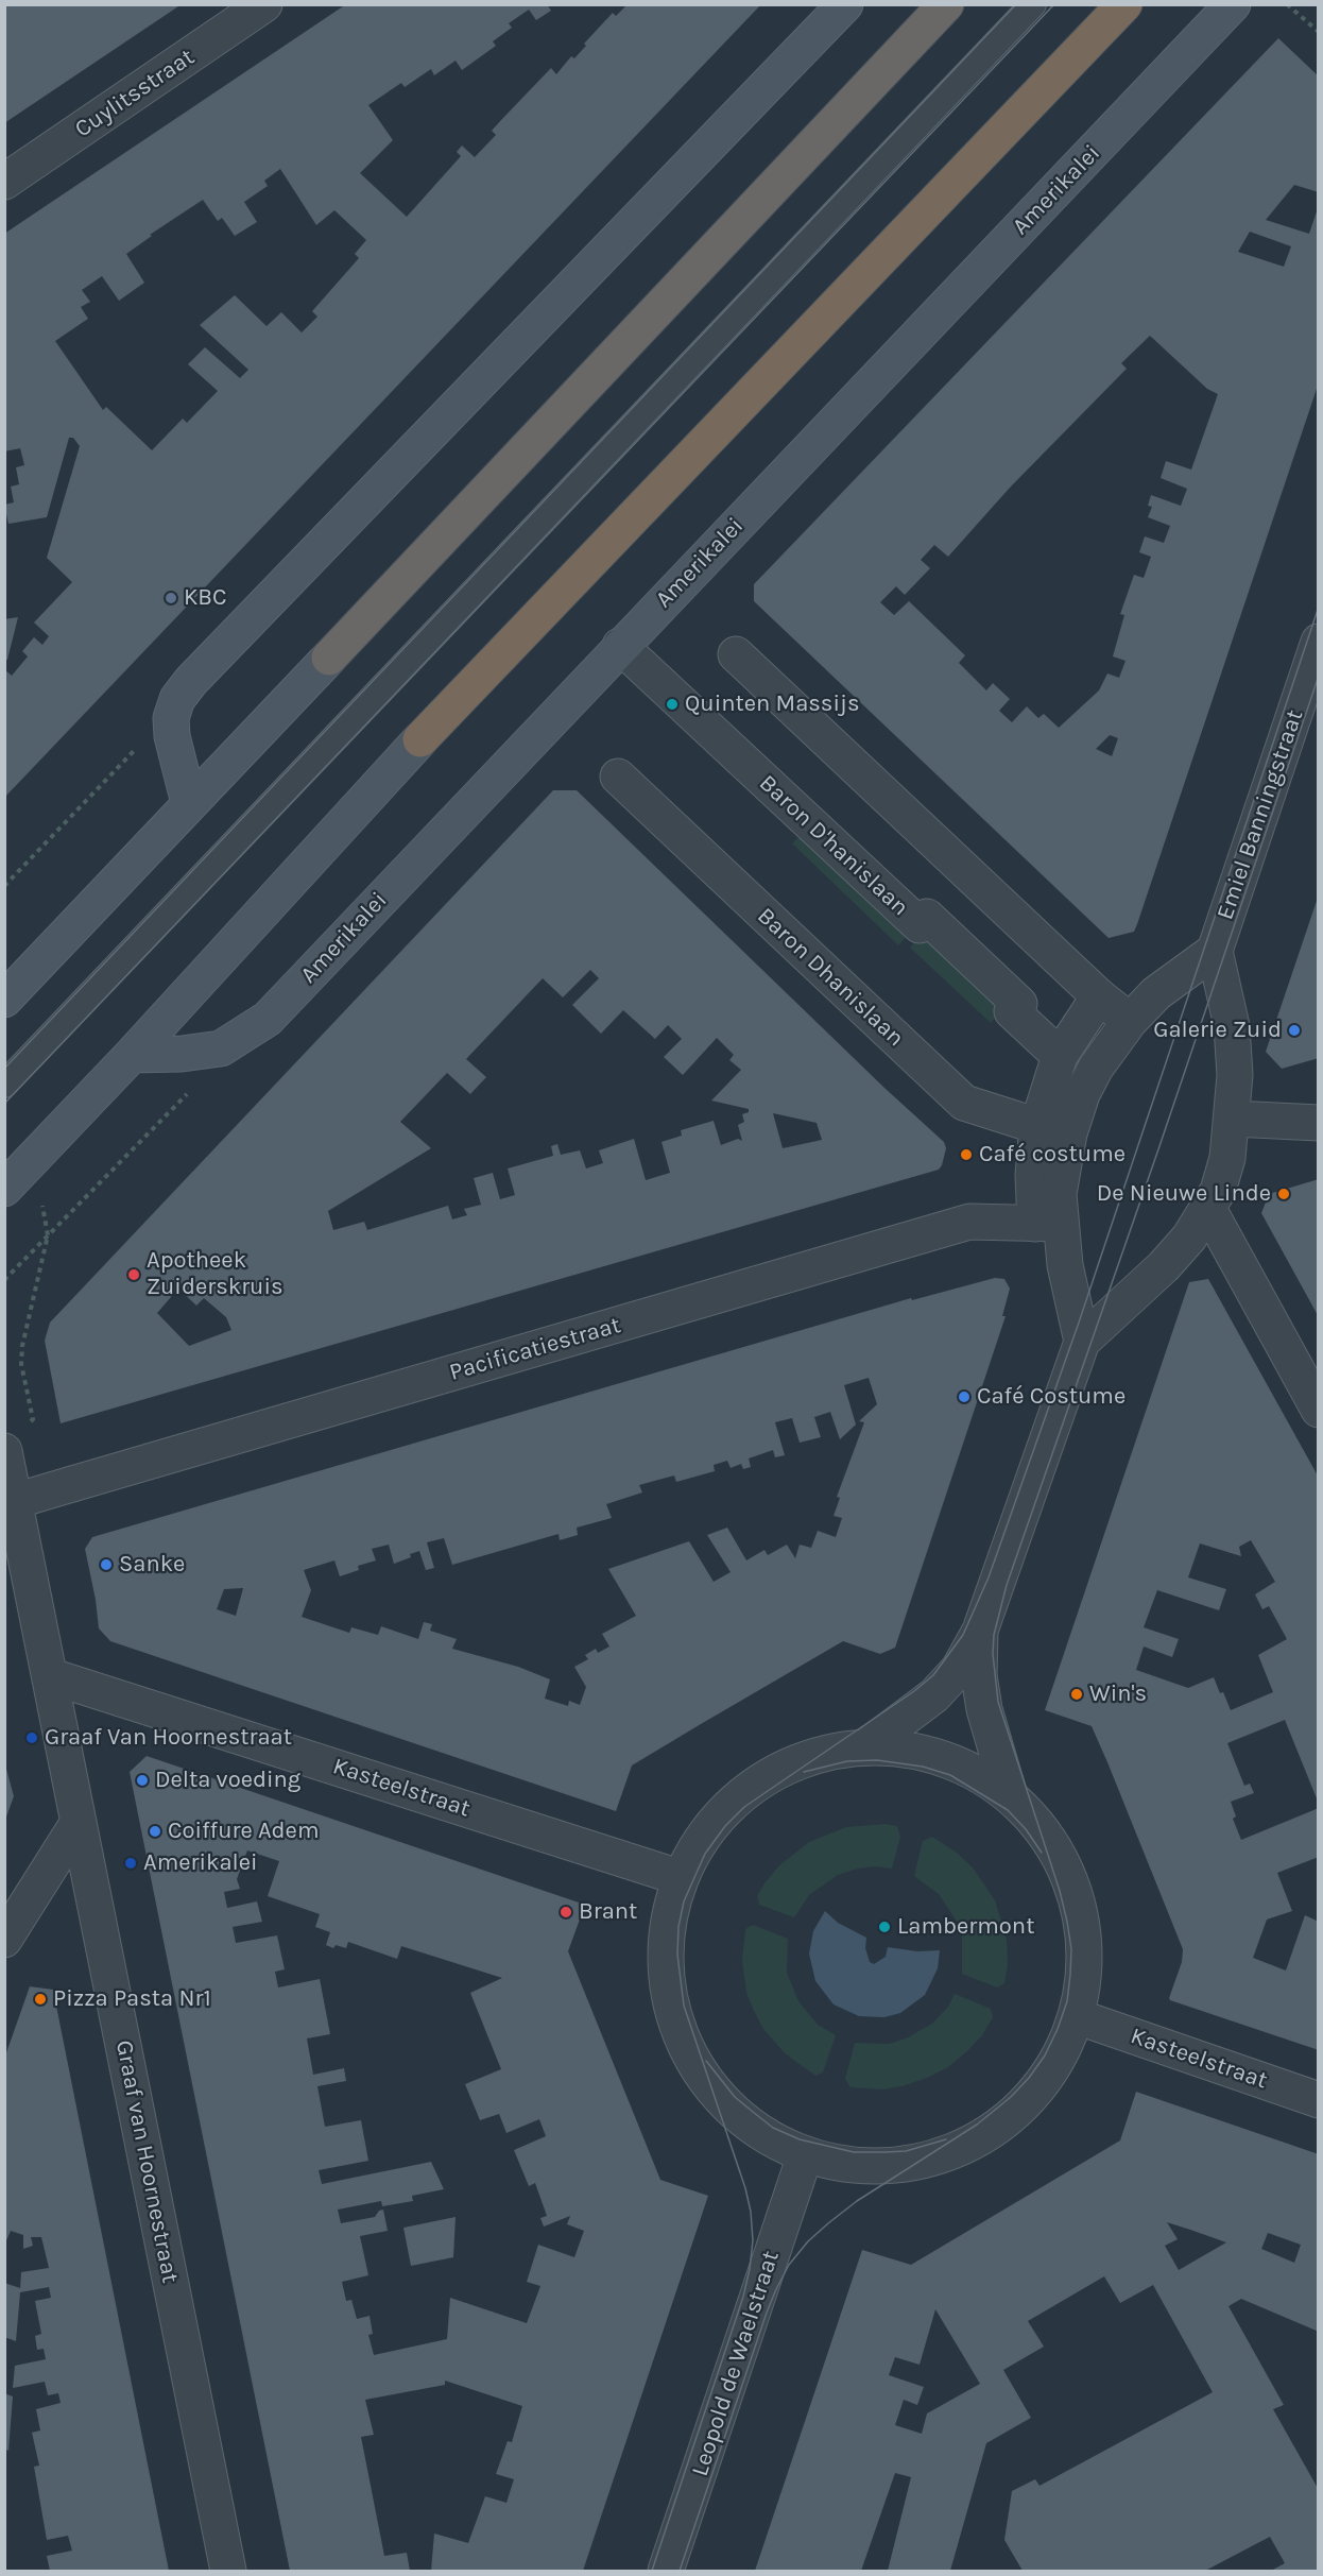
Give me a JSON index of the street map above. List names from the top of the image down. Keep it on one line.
{"streets":{"main road":["Amerikalei"],"street":["Cuylitsstraat","Emiel Banningstraat","Baron D'hanislaan","Baron Dhanislaan","Pacificatiestraat","Kasteelstraat","Graaf van Hoornestraat","Leopold de Waelstraat"]},"crossings":[["Amerikalei","Baron D'hanislaan"],["Emiel Banningstraat","Baron Dhanislaan"],["Emiel Banningstraat","Pacificatiestraat"],["Pacificatiestraat","Graaf van Hoornestraat"],["Kasteelstraat","Graaf van Hoornestraat"]],"places":["KBC","Quinten Massijs","Galerie Zuid","Café costume","De Nieuwe Linde","Apotheek Zuiderskruis","Café Costume","Sanke","Win's","Graaf Van Hoornestraat","Delta voeding","Coiffure Adem","Amerikalei","Brant","Lambermont","Pizza Pasta Nr1"]}
